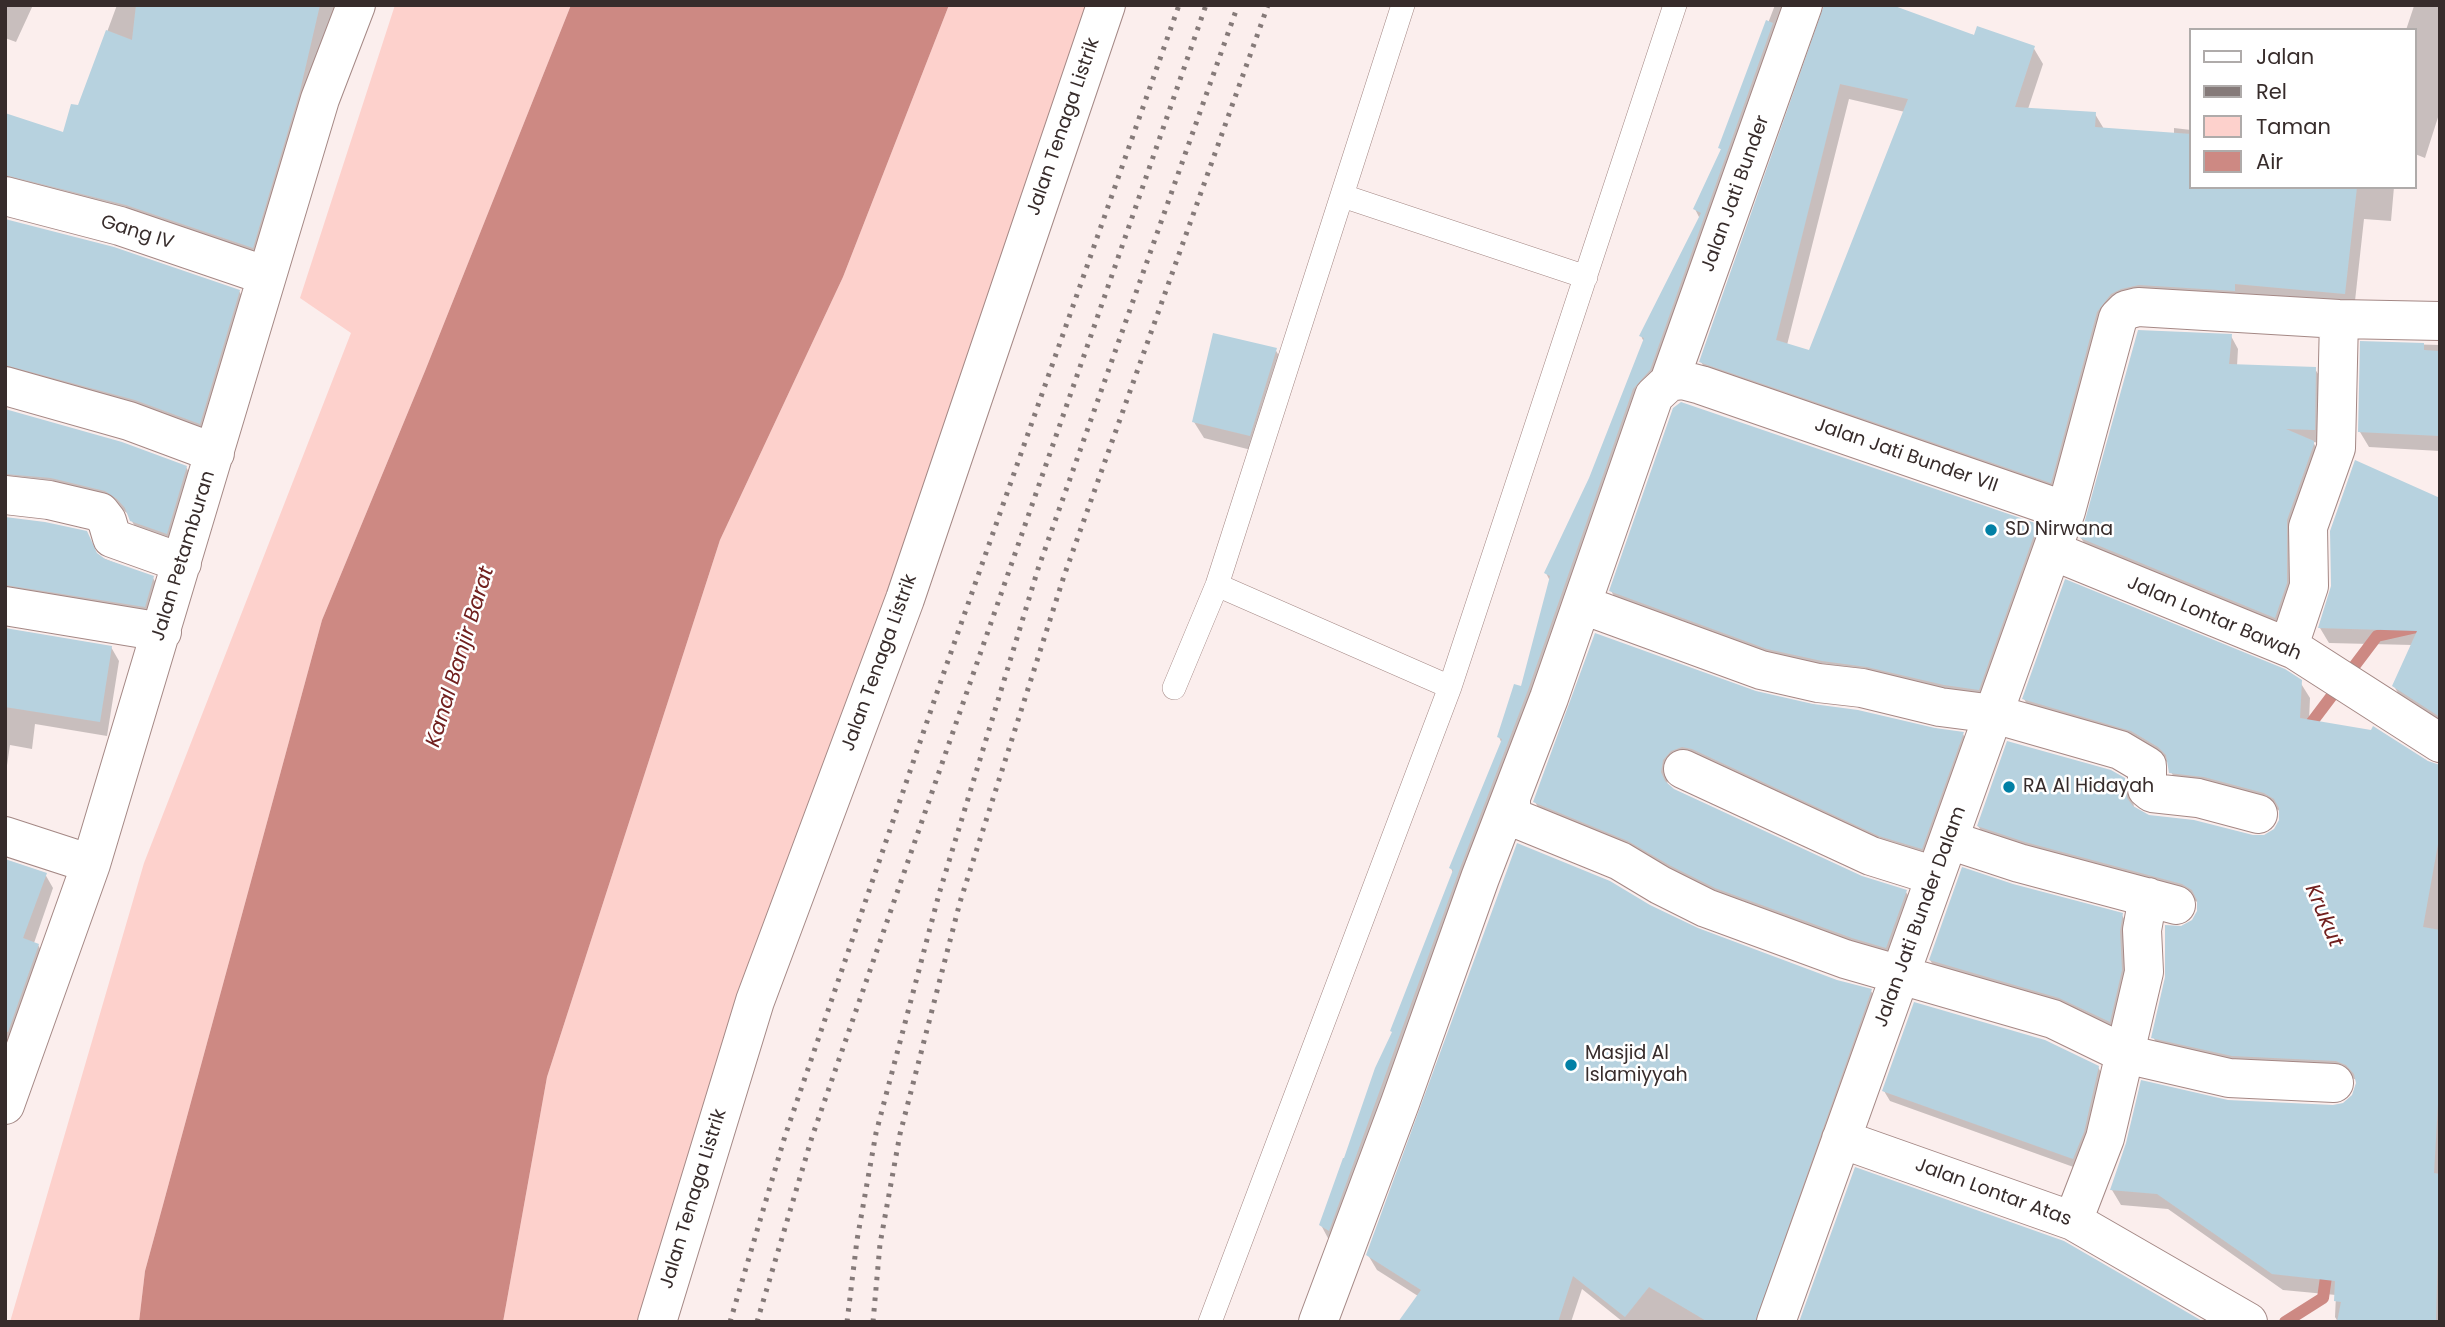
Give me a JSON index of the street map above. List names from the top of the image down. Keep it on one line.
{"streets":{"street":["Jalan Tenaga Listrik","Jalan Jati Bunder","Gang IV","Jalan Jati Bunder VII","Jalan Petamburan","Jalan Lontar Bawah","Jalan Jati Bunder Dalam","Jalan Lontar Atas"]},"crossings":[["Jalan Jati Bunder","Jalan Jati Bunder VII"],["Gang IV","Jalan Petamburan"],["Jalan Jati Bunder VII","Jalan Jati Bunder Dalam"],["Jalan Lontar Bawah","Jalan Jati Bunder Dalam"],["Jalan Jati Bunder Dalam","Jalan Lontar Atas"]],"water":["Kanal Banjir Barat","Krukut"],"places":["SD Nirwana","RA Al Hidayah","Masjid Al Islamiyyah"],"legend":["Jalan","Rel","Taman","Air"]}
